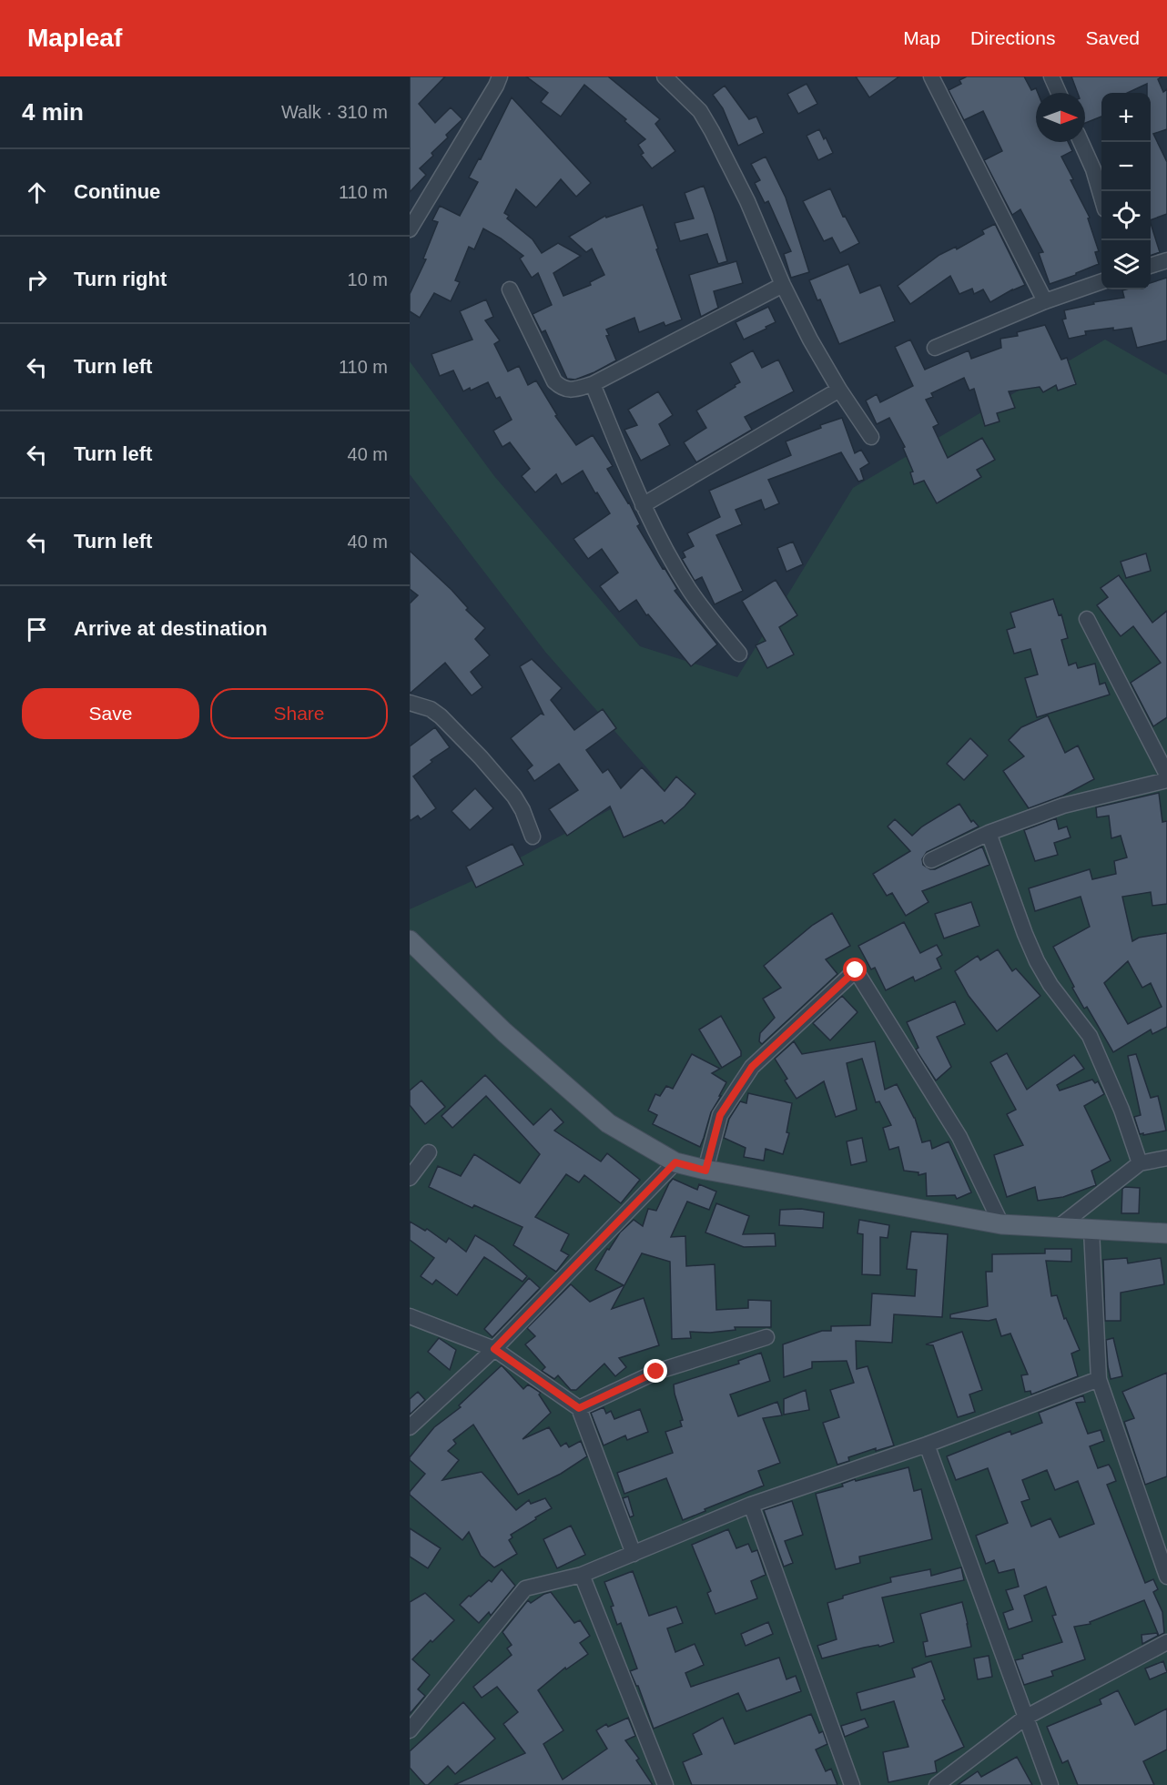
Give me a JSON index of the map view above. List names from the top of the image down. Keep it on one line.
{"north":"right","page":{"header":"Mapleaf","nav":["Map","Directions","Saved"],"heading":["4 min","Walk · 310 m"],"map_buttons":["+","−"],"list":[["Continue","110 m"],["Turn right","10 m"],["Turn left","110 m"],["Turn left","40 m"],["Turn left","40 m"],"Arrive at destination"],"buttons":["Save","Share"]}}
